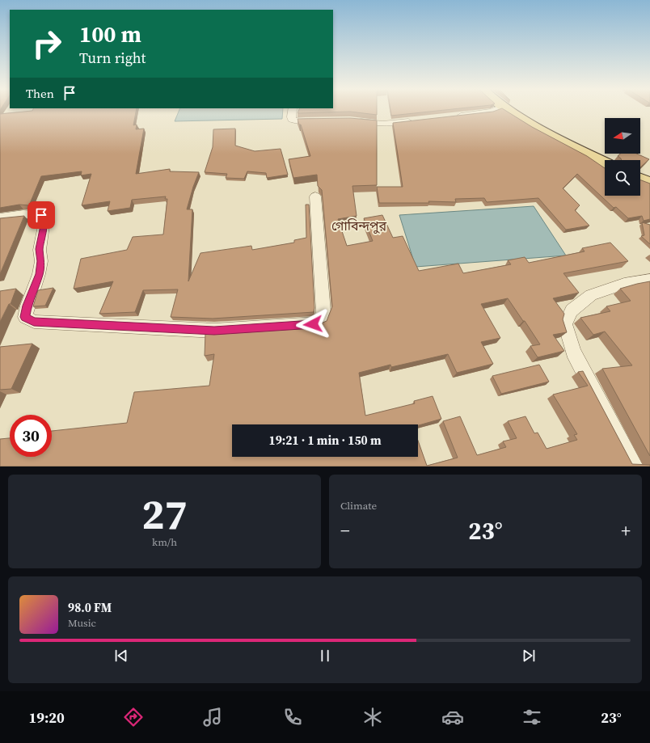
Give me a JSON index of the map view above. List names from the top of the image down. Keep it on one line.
{"districts":["গোবিন্দপুর"],"north":"left","page":{"turn":["100 m","Turn right"],"then":"Then","limit":"30","trip":"19:21 · 1 min · 150 m","tile":[["27","km/h"],"Climate"],"heat":["−","23°","+"],"song":["98.0 FM","Music"],"tabs":["19:20","23°"]}}
